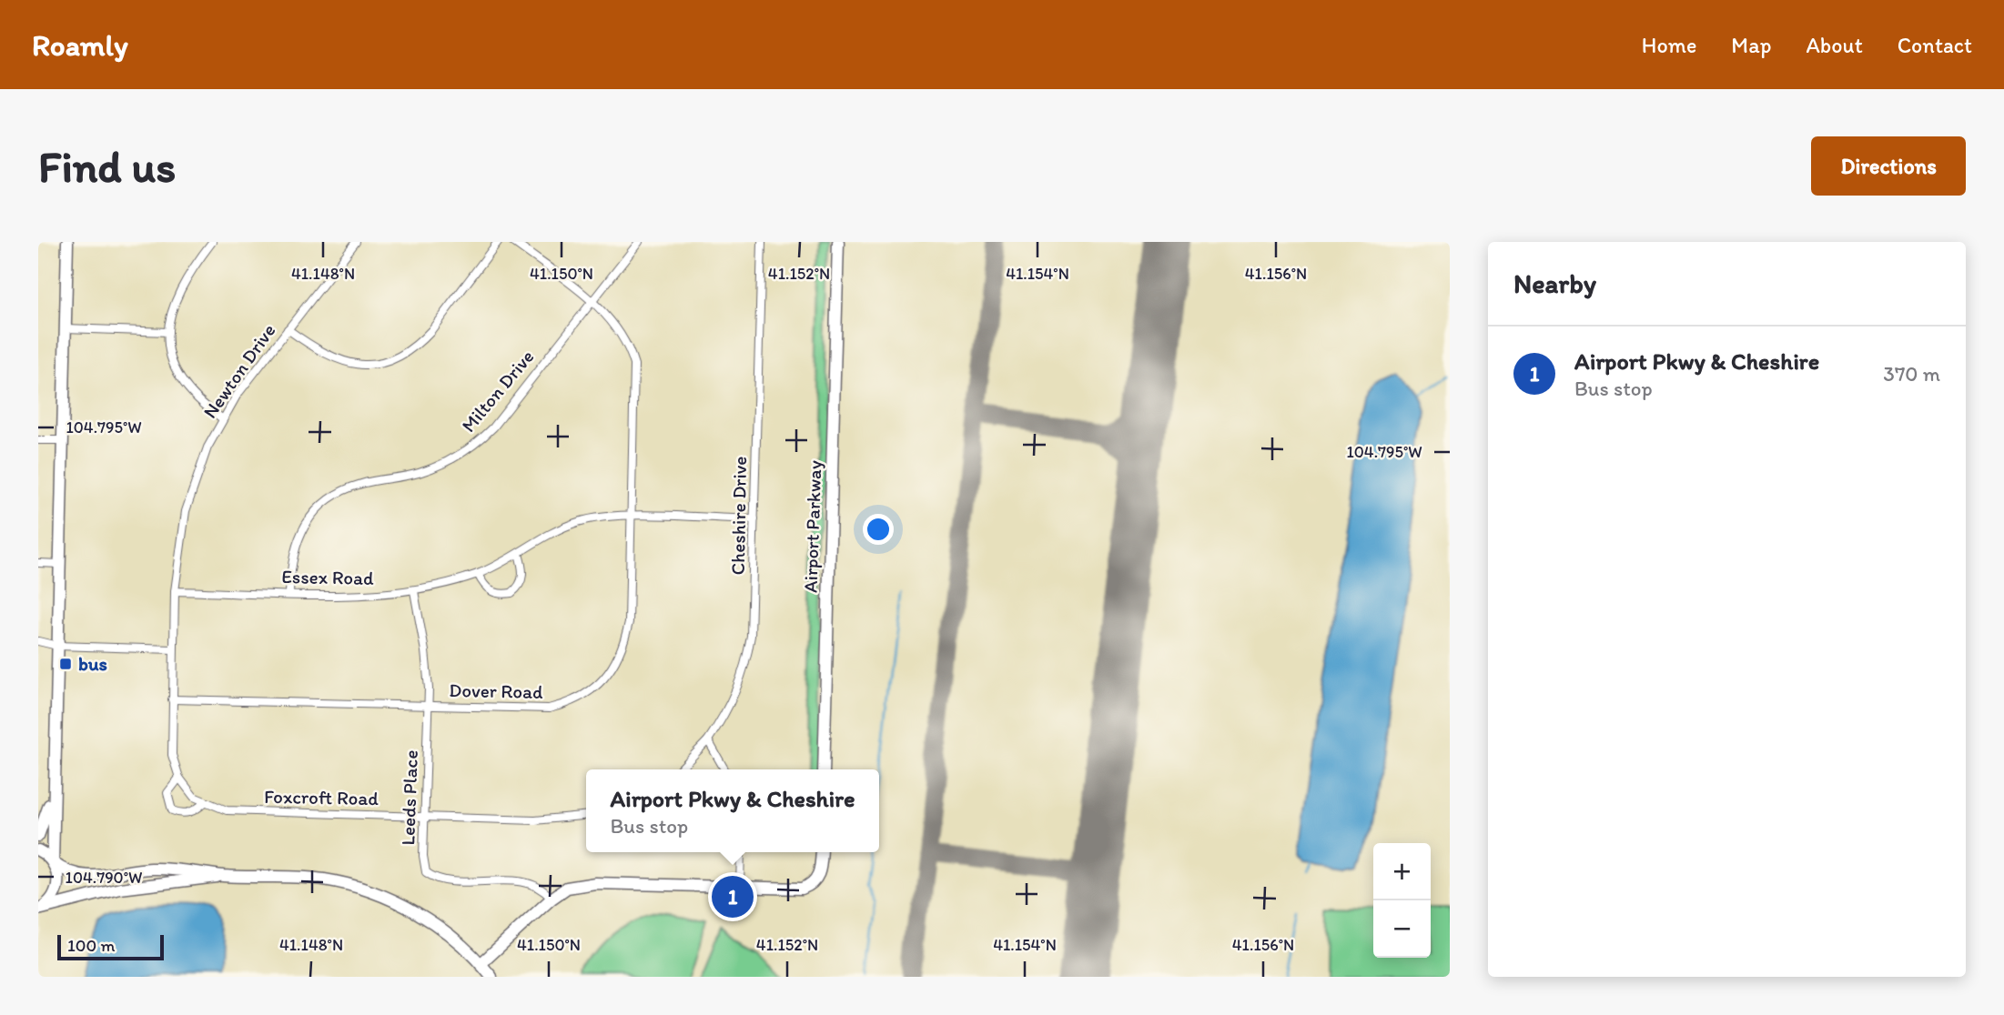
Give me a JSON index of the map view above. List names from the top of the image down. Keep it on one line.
{"streets":{"main road":["Airport Parkway"],"street":["Newton Drive","Milton Drive","Cheshire Drive","Essex Road","Dover Road","Foxcroft Road","Leeds Place"]},"crossings":[["Newton Drive","Essex Road"],["Milton Drive","Essex Road"],["Milton Drive","Dover Road"],["Cheshire Drive","Essex Road"],["Essex Road","Dover Road"],["Essex Road","Leeds Place"],["Dover Road","Leeds Place"],["Foxcroft Road","Leeds Place"]],"places":{"transit":["bus"]},"scale_bar":"100 m","page":{"header":"Roamly","nav":["Home","Map","About","Contact"],"buttons":"Directions","title":"Find us","heading":"Nearby","list":[{"mark":"1","name":"Airport Pkwy & Cheshire","note":"Bus stop","value":"370 m"}],"popup":["Airport Pkwy & Cheshire","Bus stop"],"map_buttons":["+","−"],"pins":"1","scale":"100 m"},"coordinates":["41.148°N","41.150°N","41.152°N","41.154°N","41.156°N","104.795°W","104.790°W"]}
